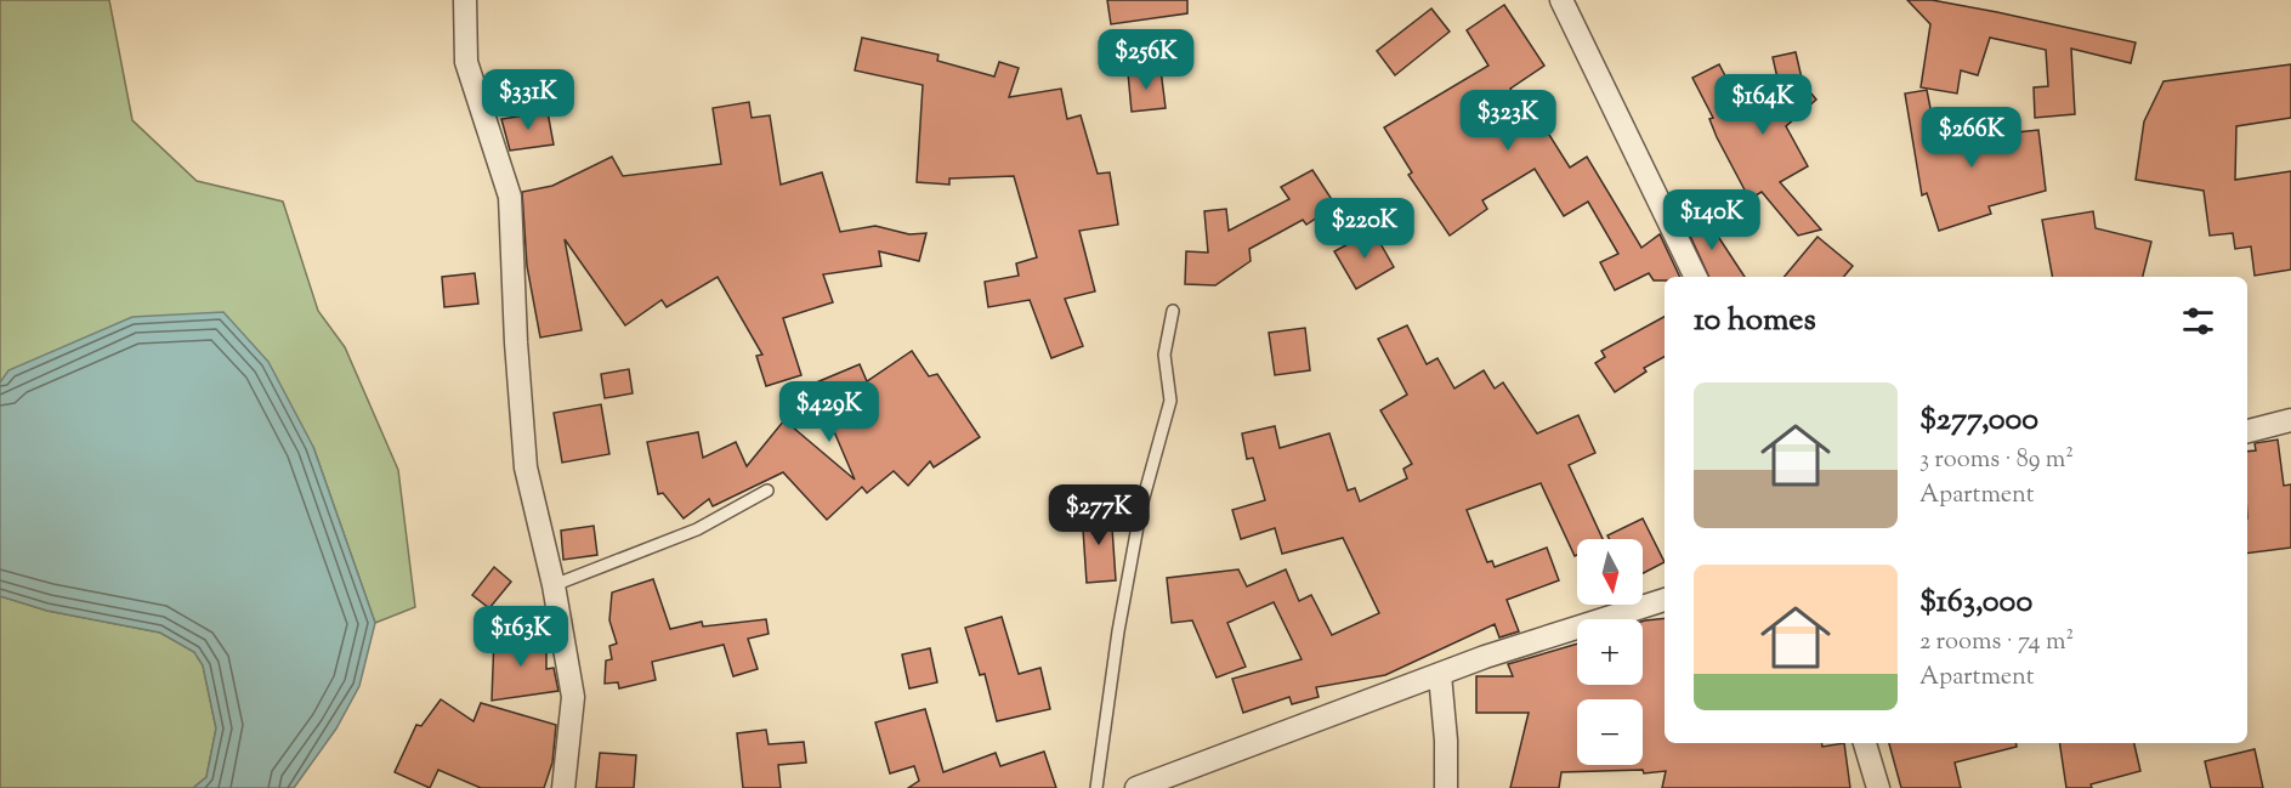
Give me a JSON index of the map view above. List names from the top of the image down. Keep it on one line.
{"north":"bottom","page":{"price":["$256K","$331K","$164K","$323K","$266K","$140K","$220K","$429K","$277K","$163K"],"heading":"10 homes","list":[{"name":"$277,000","note":"3 rooms · 89 m² · Apartment"},{"name":"$163,000","note":"2 rooms · 74 m² · Apartment"}],"map_buttons":["+","−"]}}
